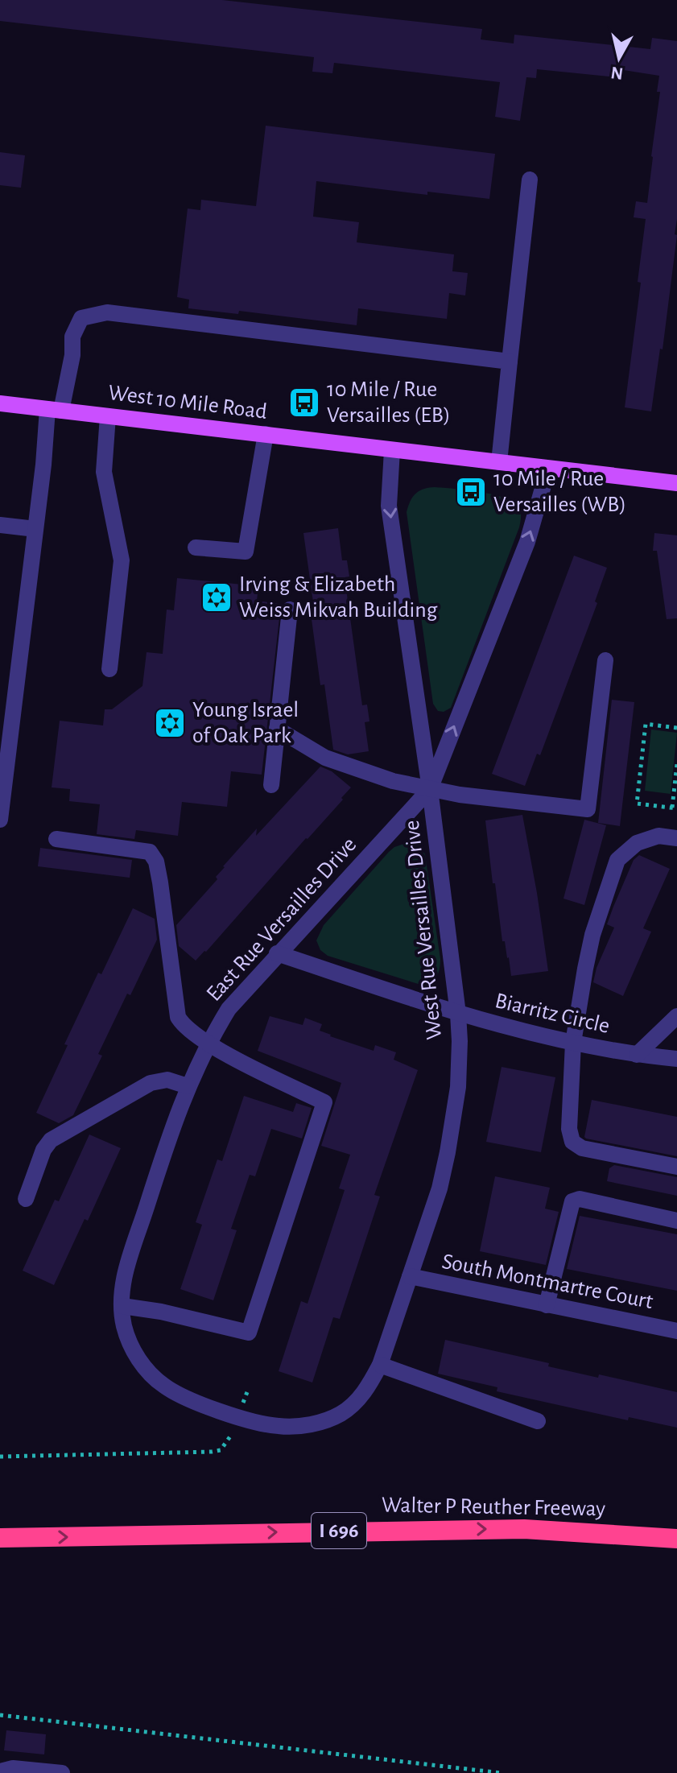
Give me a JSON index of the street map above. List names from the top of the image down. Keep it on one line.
{"streets":{"highway":["Walter P Reuther Freeway","I 696"],"main road":["West 10 Mile Road"],"street":["East Rue Versailles Drive","West Rue Versailles Drive","Biarritz Circle","South Montmartre Court"]},"crossings":[["West 10 Mile Road","West Rue Versailles Drive"],["East Rue Versailles Drive","West Rue Versailles Drive"],["East Rue Versailles Drive","Biarritz Circle"],["West Rue Versailles Drive","Biarritz Circle"],["West Rue Versailles Drive","South Montmartre Court"]],"one_way":["Walter P Reuther Freeway"],"places":{"bus stop":["10 Mile / Rue Versailles (EB)","10 Mile / Rue Versailles (WB)"],"synagogue":["Irving & Elizabeth Weiss Mikvah Building","Young Israel of Oak Park"]},"north":"bottom"}
